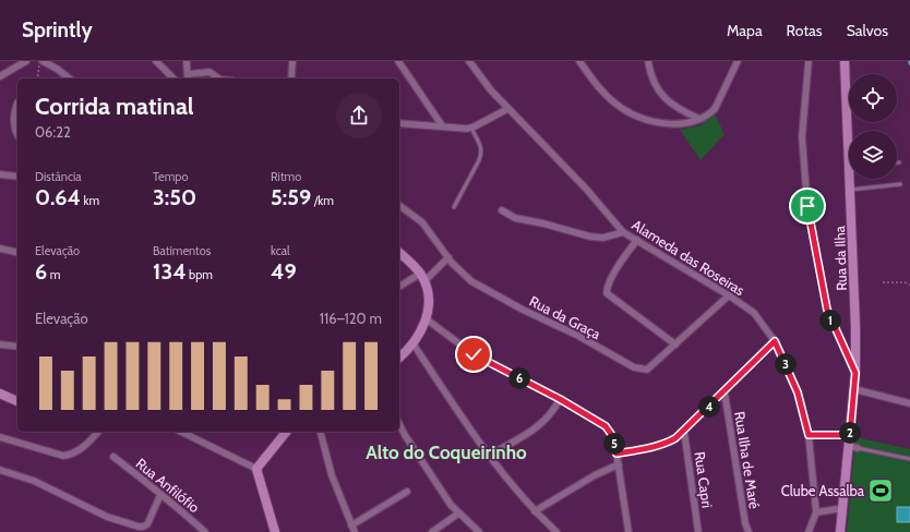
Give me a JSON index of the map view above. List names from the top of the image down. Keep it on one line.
{"streets":{"main road":["Rua da Ilha"],"street":["Alameda das Roseiras","Rua da Graça","Rua Ilha de Maré","Rua Capri","Rua Anfilófio"]},"crossings":[["Alameda das Roseiras","Rua da Graça"]],"districts":["Alto do Coqueirinho"],"places":{"sports":["Clube Assalba"]},"page":{"header":"Sprintly","nav":["Mapa","Rotas","Salvos"],"heading":["Corrida matinal","06:22"],"stats":[["Distância","0.64 km"],["Tempo","3:50"],["Ritmo","5:59 /km"],["Elevação","6 m"],["Batimentos","134 bpm"],["kcal","49"]],"chart":["Elevação","116–120 m"],"pins":["1","3","6","4","2","5"]}}
